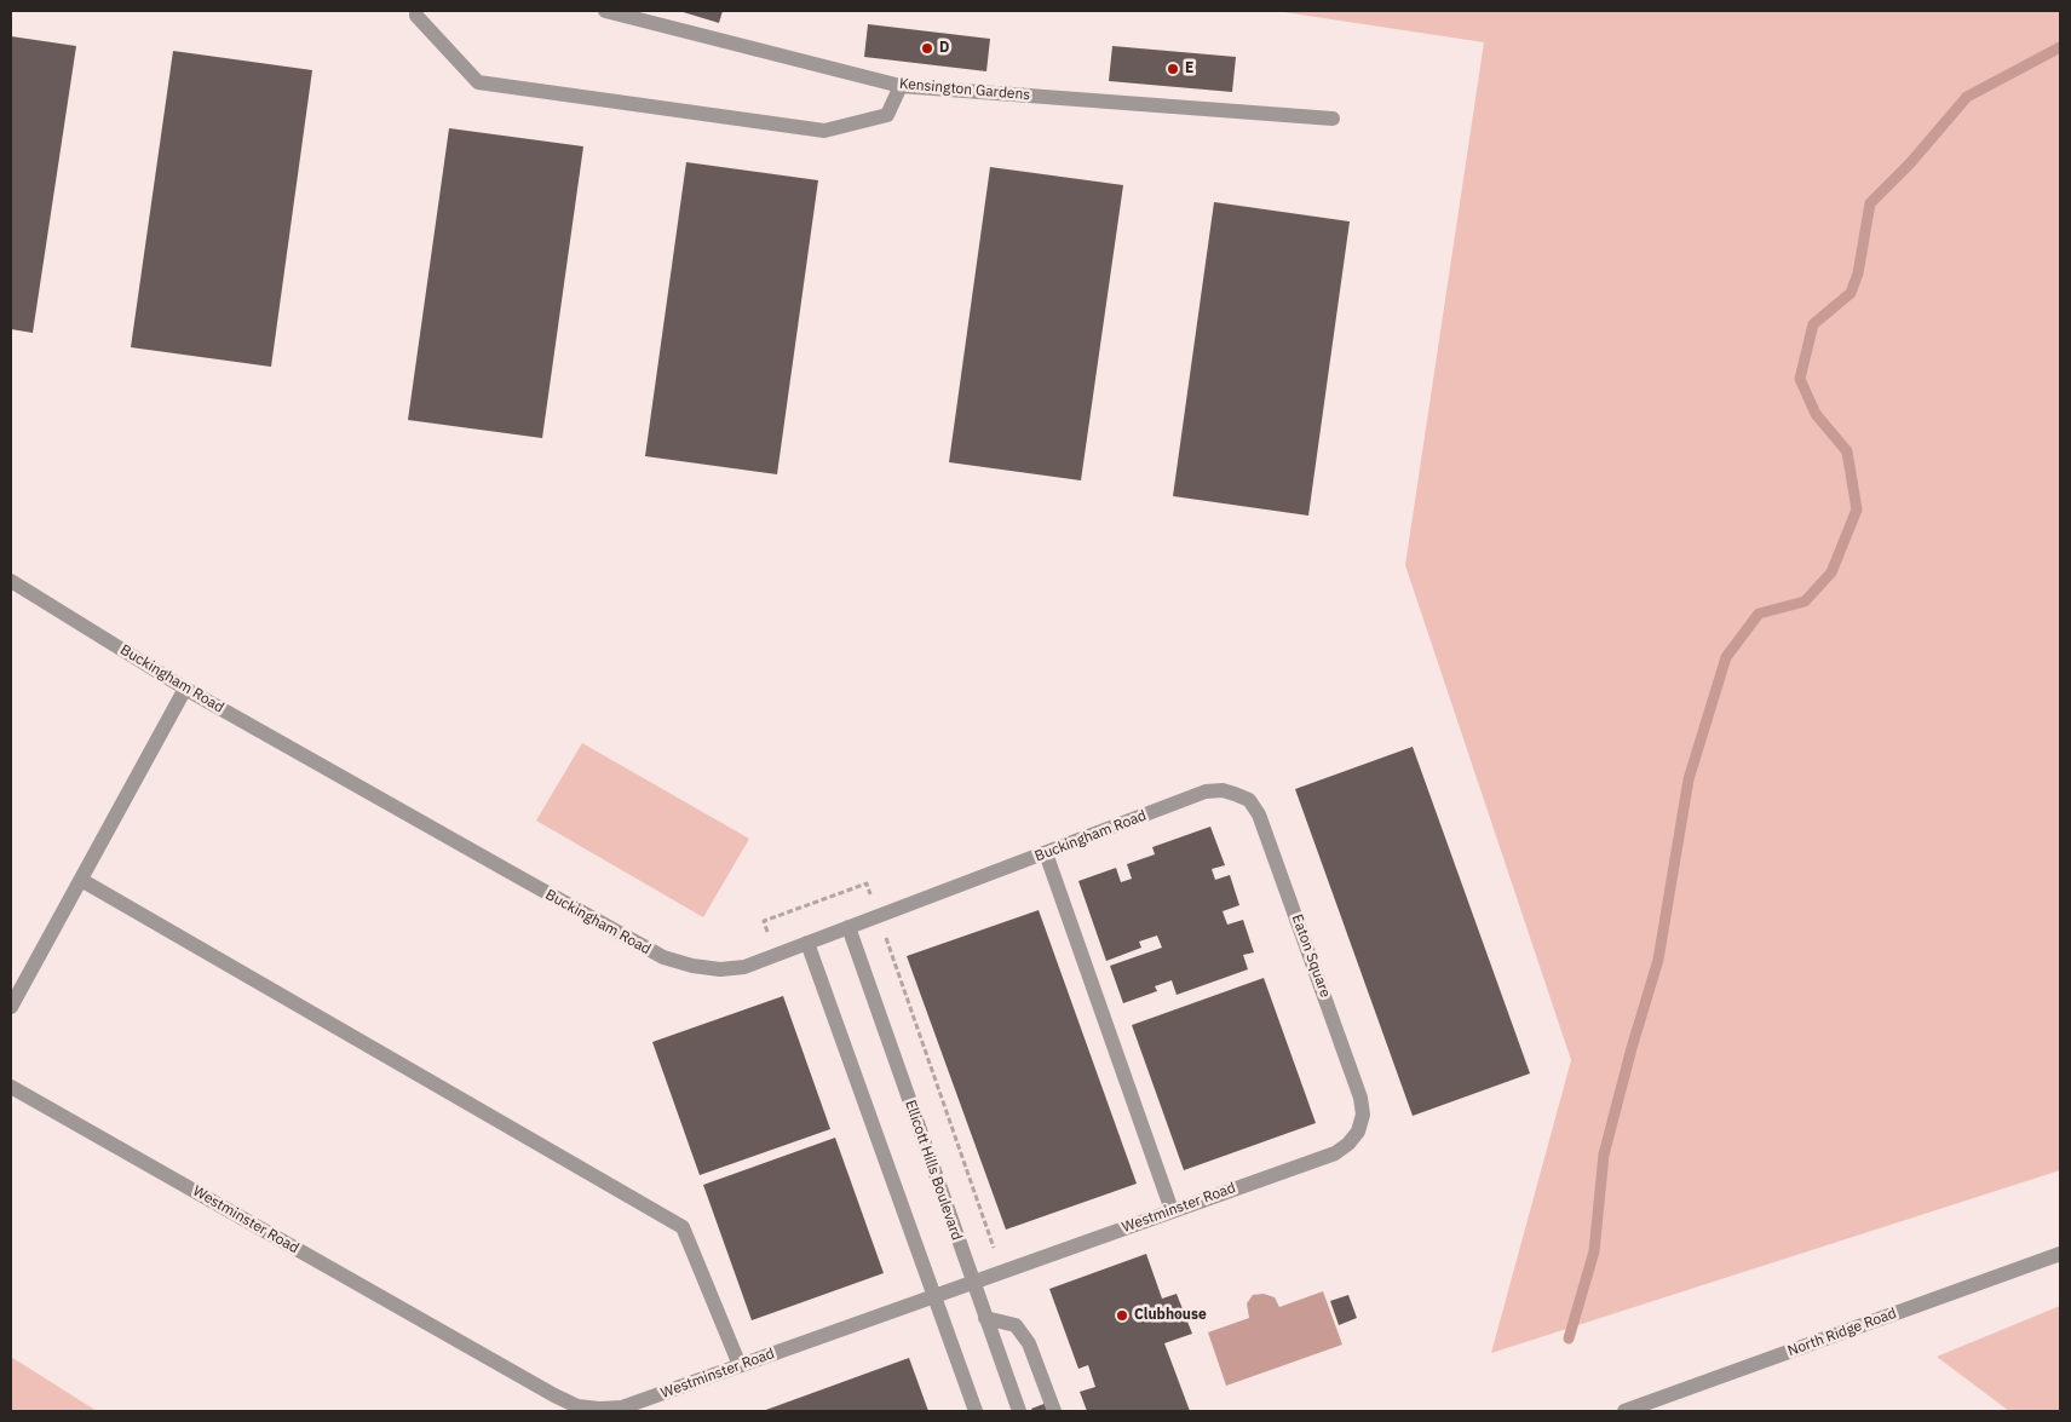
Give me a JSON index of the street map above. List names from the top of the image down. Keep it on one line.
{"streets":{"street":["Kensington Gardens","Buckingham Road","Eaton Square","Ellicott Hills Boulevard","Westminster Road","North Ridge Road"]},"crossings":[["Buckingham Road","Eaton Square"],["Buckingham Road","Ellicott Hills Boulevard"],["Eaton Square","Westminster Road"],["Ellicott Hills Boulevard","Westminster Road"]],"places":["D","E","Clubhouse"]}
